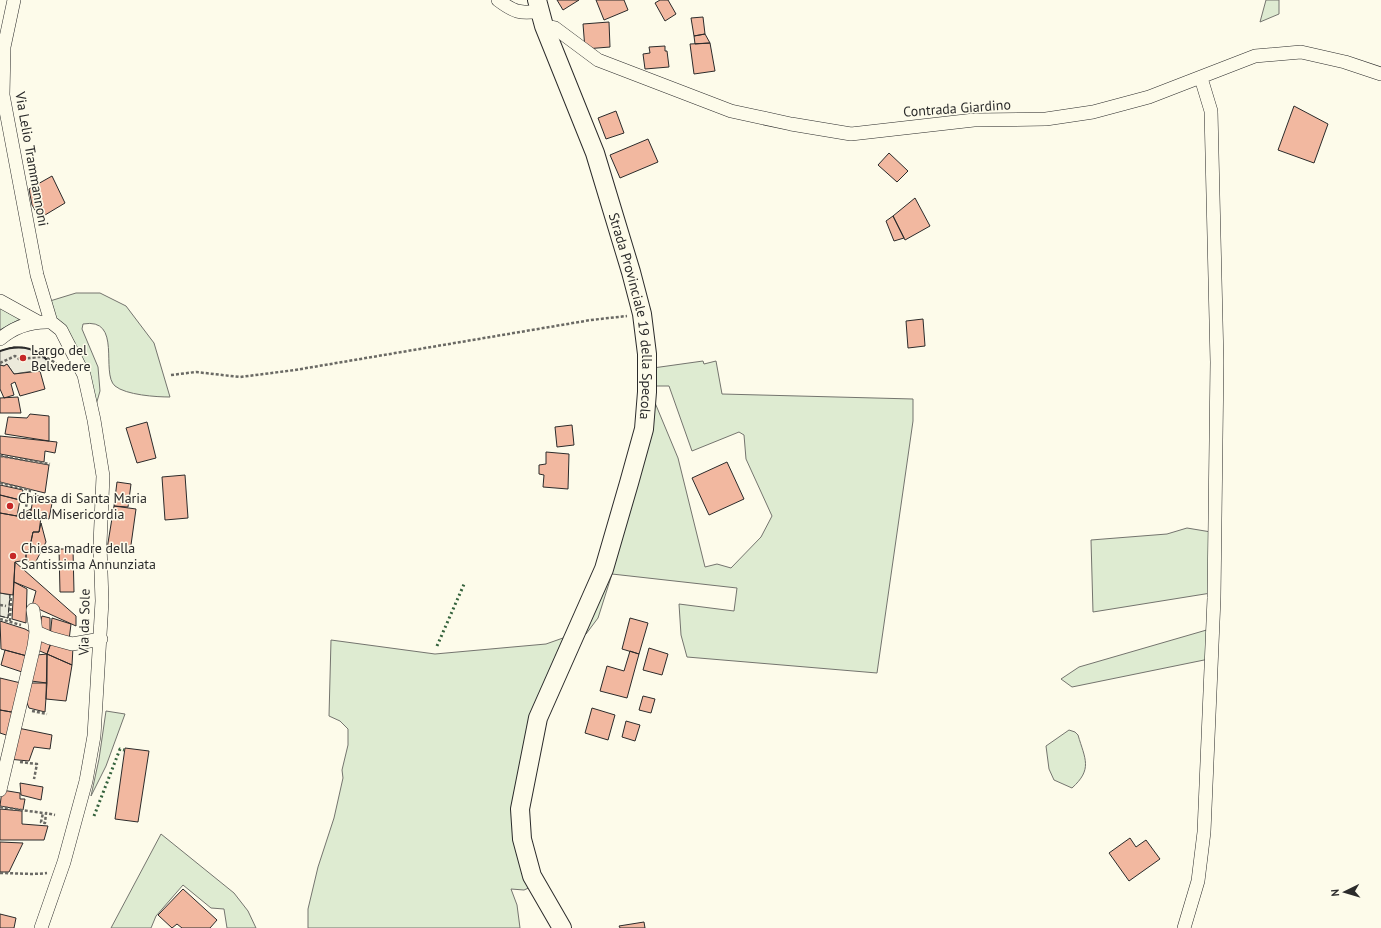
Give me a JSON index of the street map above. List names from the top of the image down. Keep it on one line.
{"streets":{"main road":["Strada Provinciale 19 della Specola"],"street":["Contrada Giardino","Via Lelio Trammannoni","Via da Sole"]},"crossings":[["Contrada Giardino","Strada Provinciale 19 della Specola"],["Via Lelio Trammannoni","Via da Sole"]],"places":["Largo del Belvedere","Chiesa di Santa Maria della Misericordia","Chiesa madre della Santissima Annunziata"],"north":"left"}
